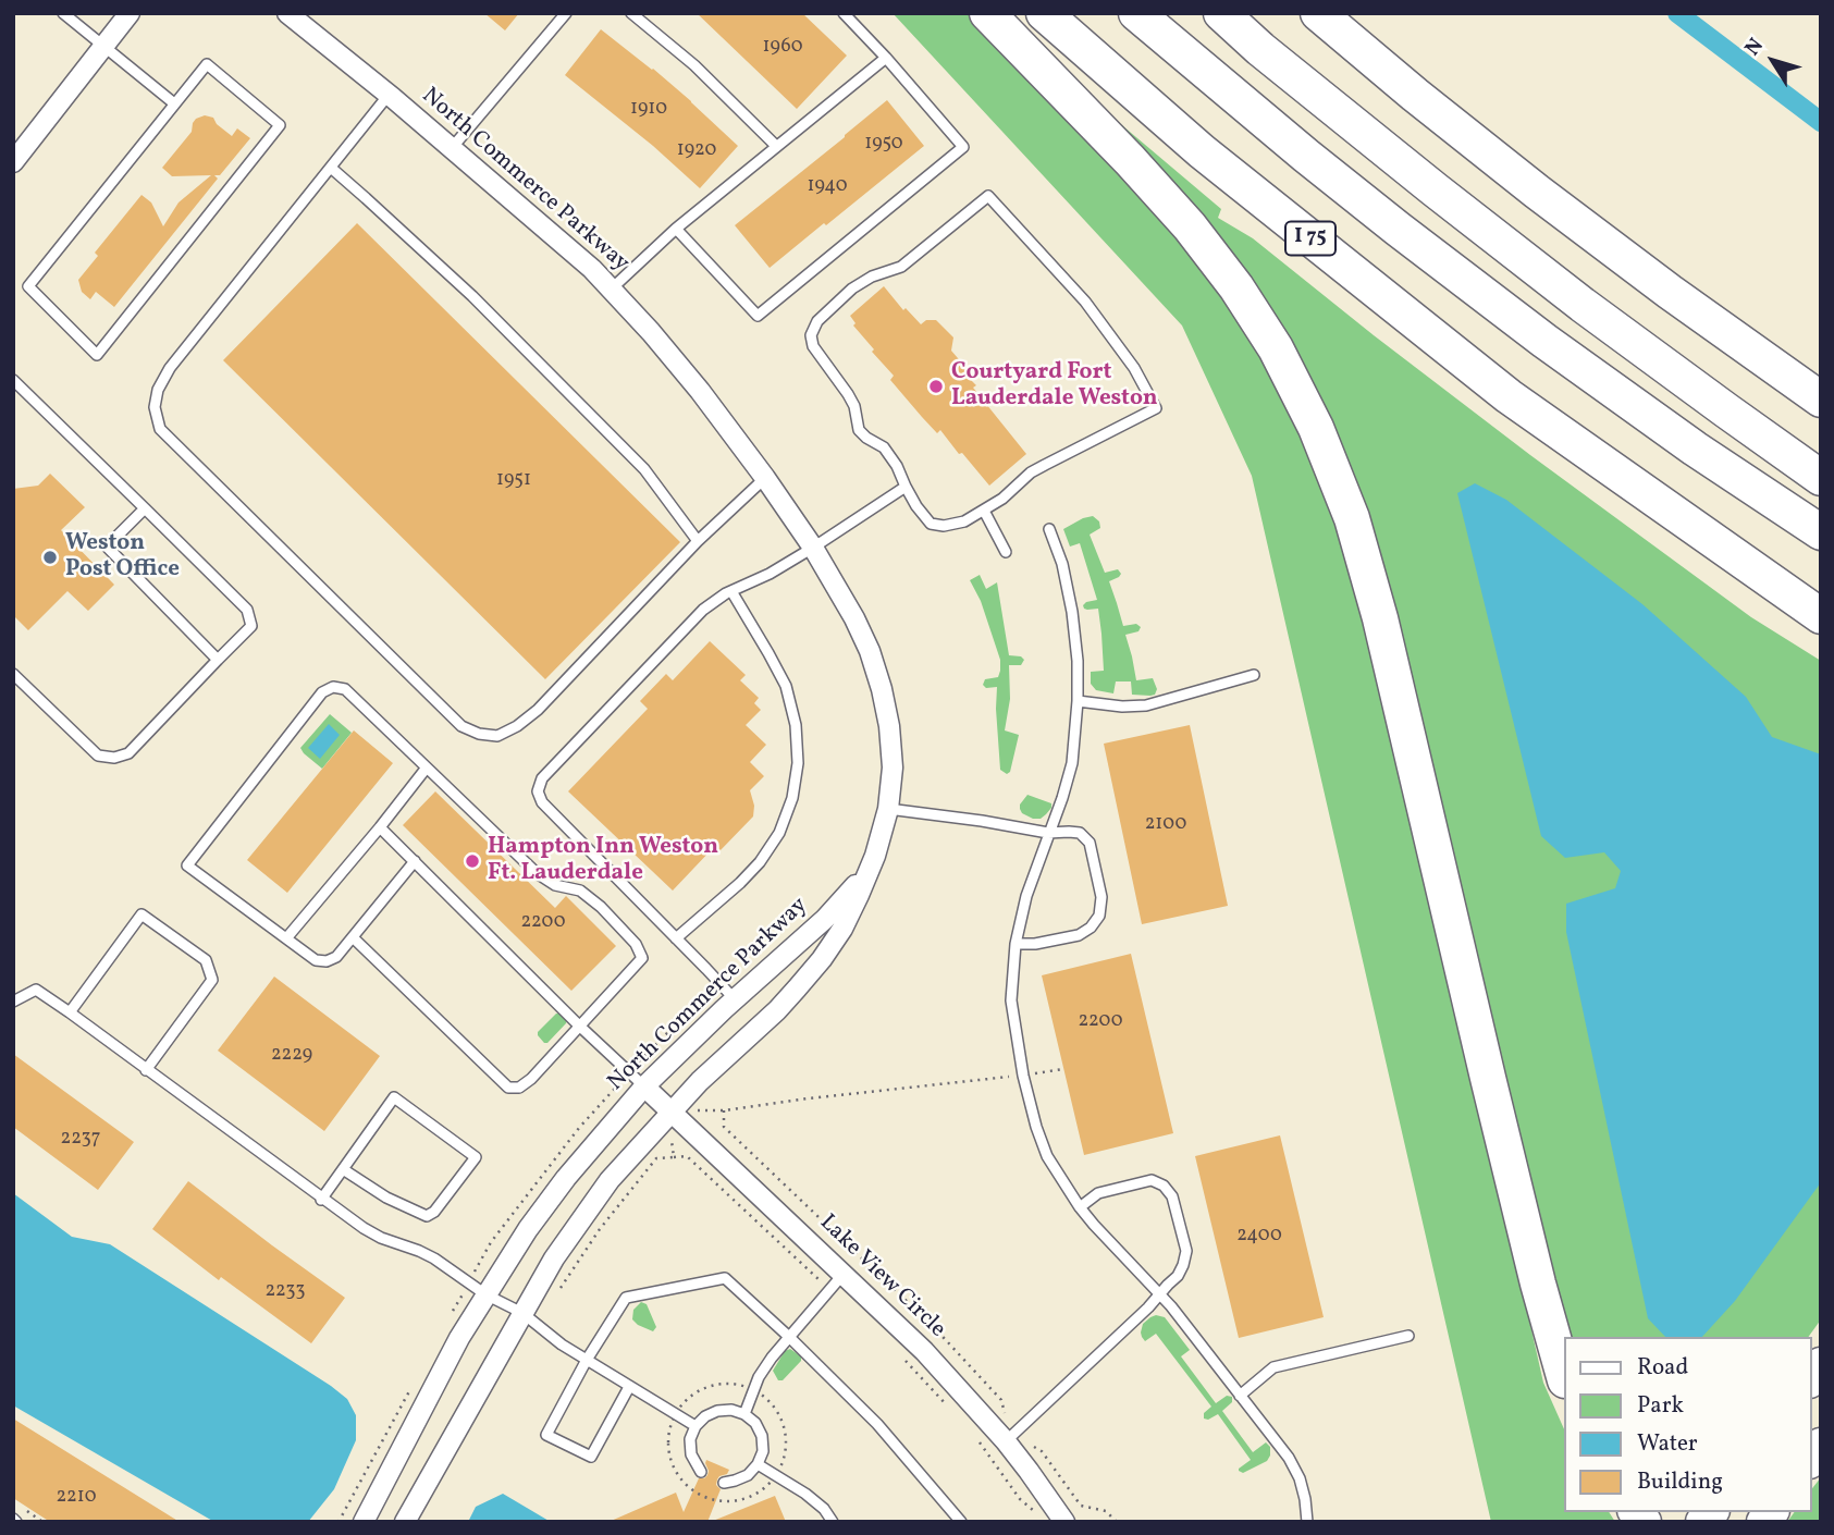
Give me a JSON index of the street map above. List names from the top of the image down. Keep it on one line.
{"streets":{"highway":["I 75"],"street":["North Commerce Parkway","Lake View Circle"]},"crossings":[["North Commerce Parkway","Lake View Circle"]],"places":["Courtyard Fort Lauderdale Weston","Weston Post Office","Hampton Inn Weston Ft. Lauderdale"],"house_numbers":["1960","1910","1950","1920","1940","1951","2100","2200","2200","2229","2237","2400","2233","2210"],"legend":["Road","Park","Water","Building"],"north":"top left"}
